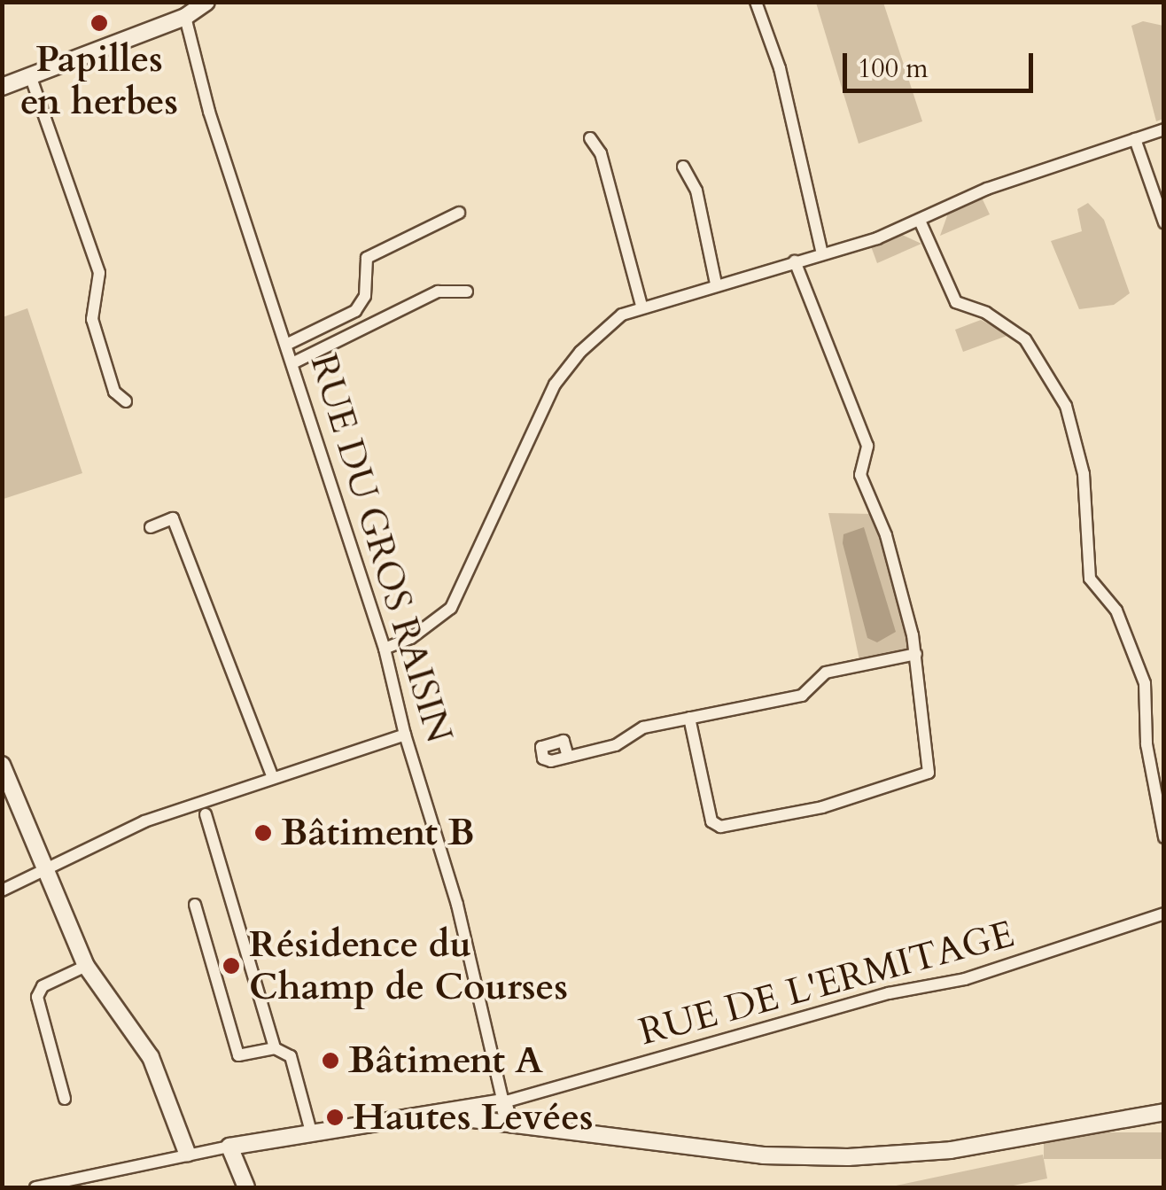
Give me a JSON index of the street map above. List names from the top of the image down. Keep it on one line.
{"streets":{"street":["RUE DU GROS RAISIN","RUE DE L'ERMITAGE"]},"crossings":[["RUE DU GROS RAISIN","RUE DE L'ERMITAGE"]],"places":["Papilles en herbes","Bâtiment B","Résidence du Champ de Courses","Bâtiment A","Hautes Levées"],"scale_bar":"100 m"}
